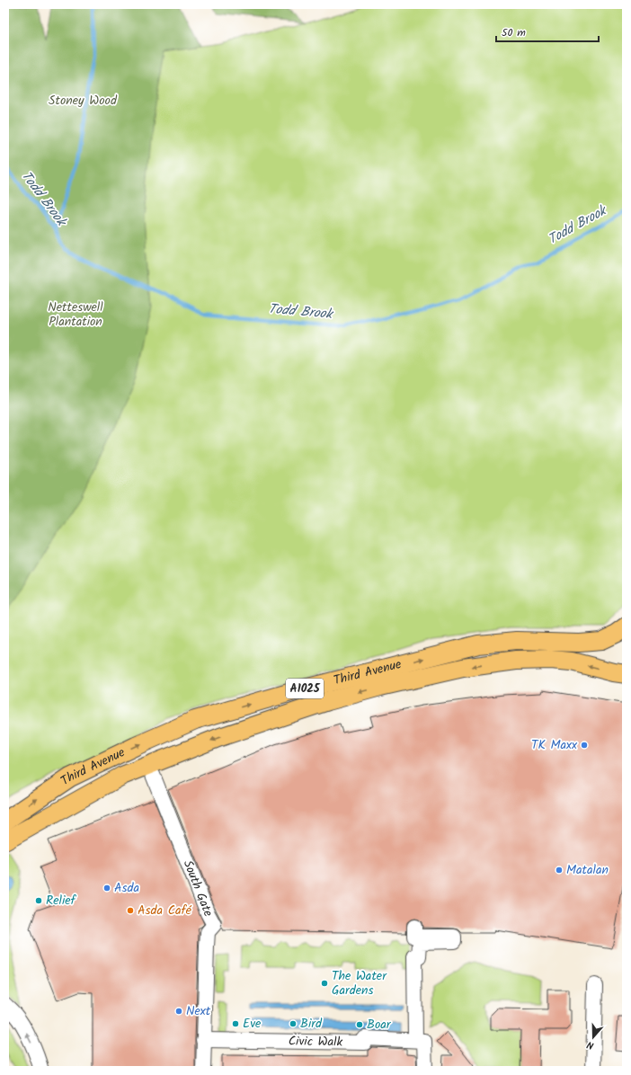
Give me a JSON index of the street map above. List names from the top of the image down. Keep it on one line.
{"streets":{"main road":["Third Avenue","A1025"],"street":["South Gate","Civic Walk"]},"crossings":[["South Gate","Civic Walk"]],"water":["Todd Brook"],"parks":["Stoney Wood","Netteswell Plantation"],"places":["TK Maxx","Matalan","Asda","Relief","Asda Café","The Water Gardens","Next","Eve","Bird","Boar"],"scale_bar":"50 m","north":"bottom"}
